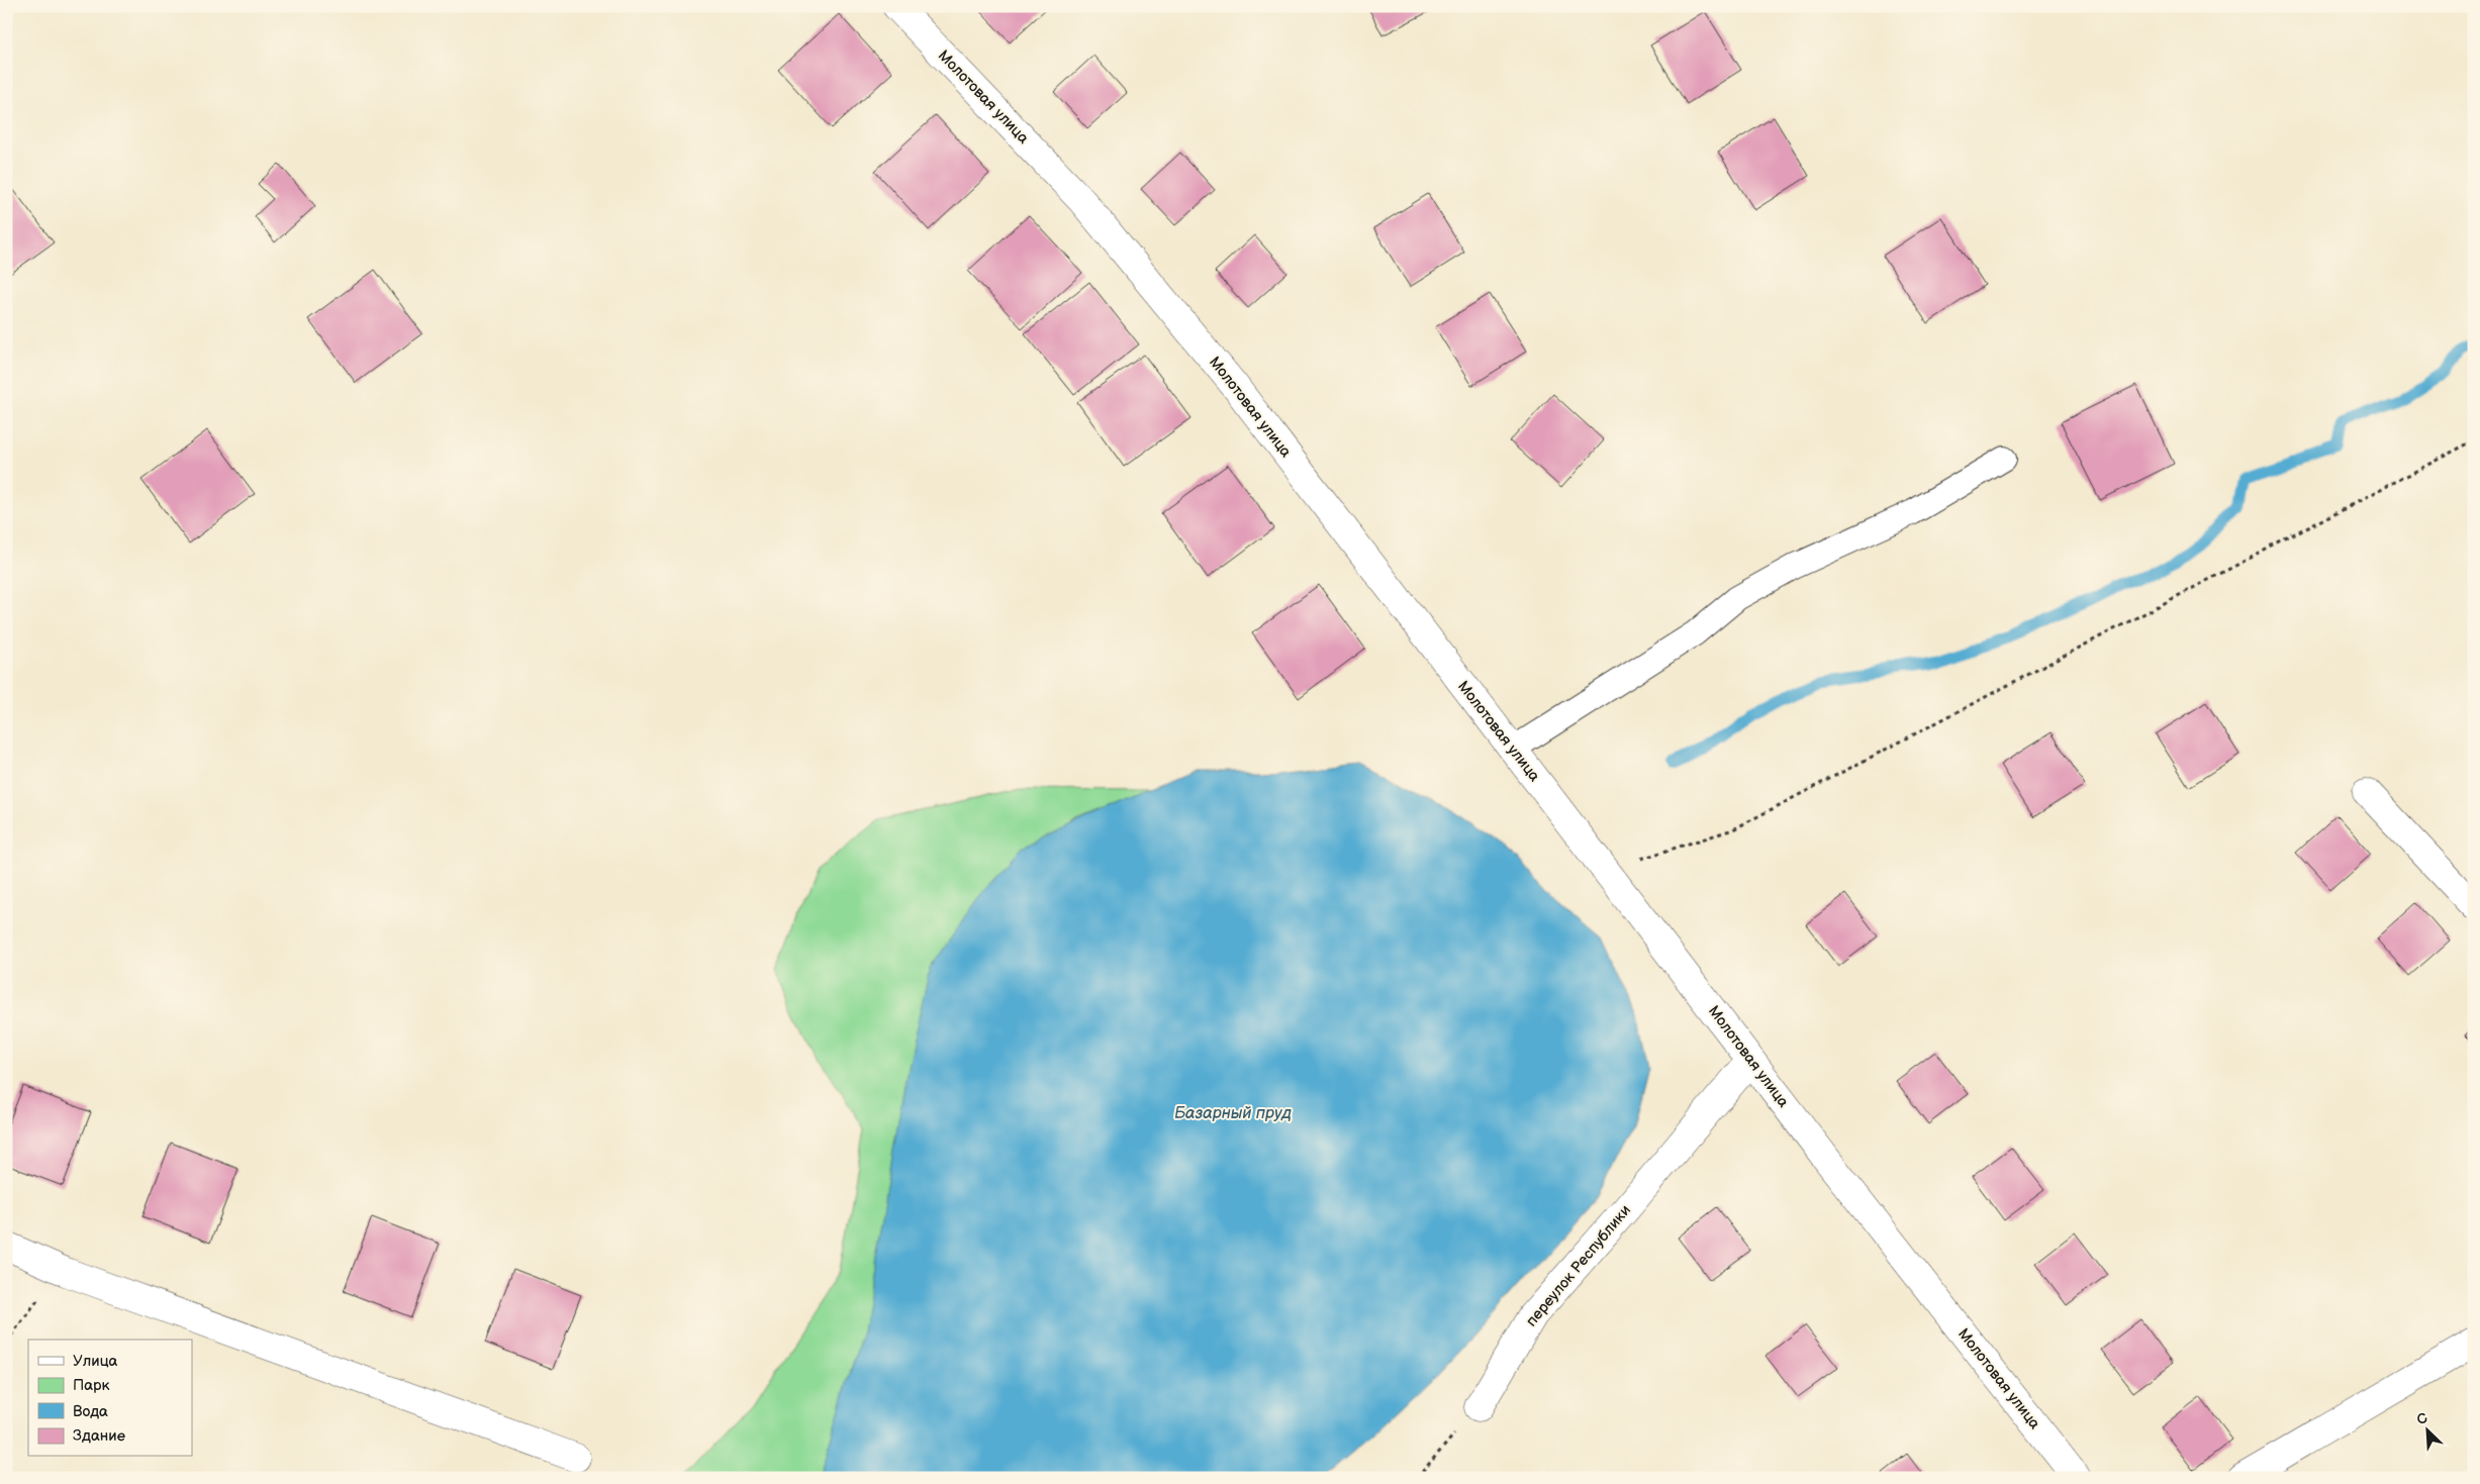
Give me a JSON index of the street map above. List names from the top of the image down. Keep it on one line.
{"streets":{"street":["Молотовая улица","переулок Республики"]},"crossings":[["Молотовая улица","переулок Республики"]],"water":["Базарный пруд"],"legend":["Улица","Парк","Вода","Здание"],"north":"top left"}
